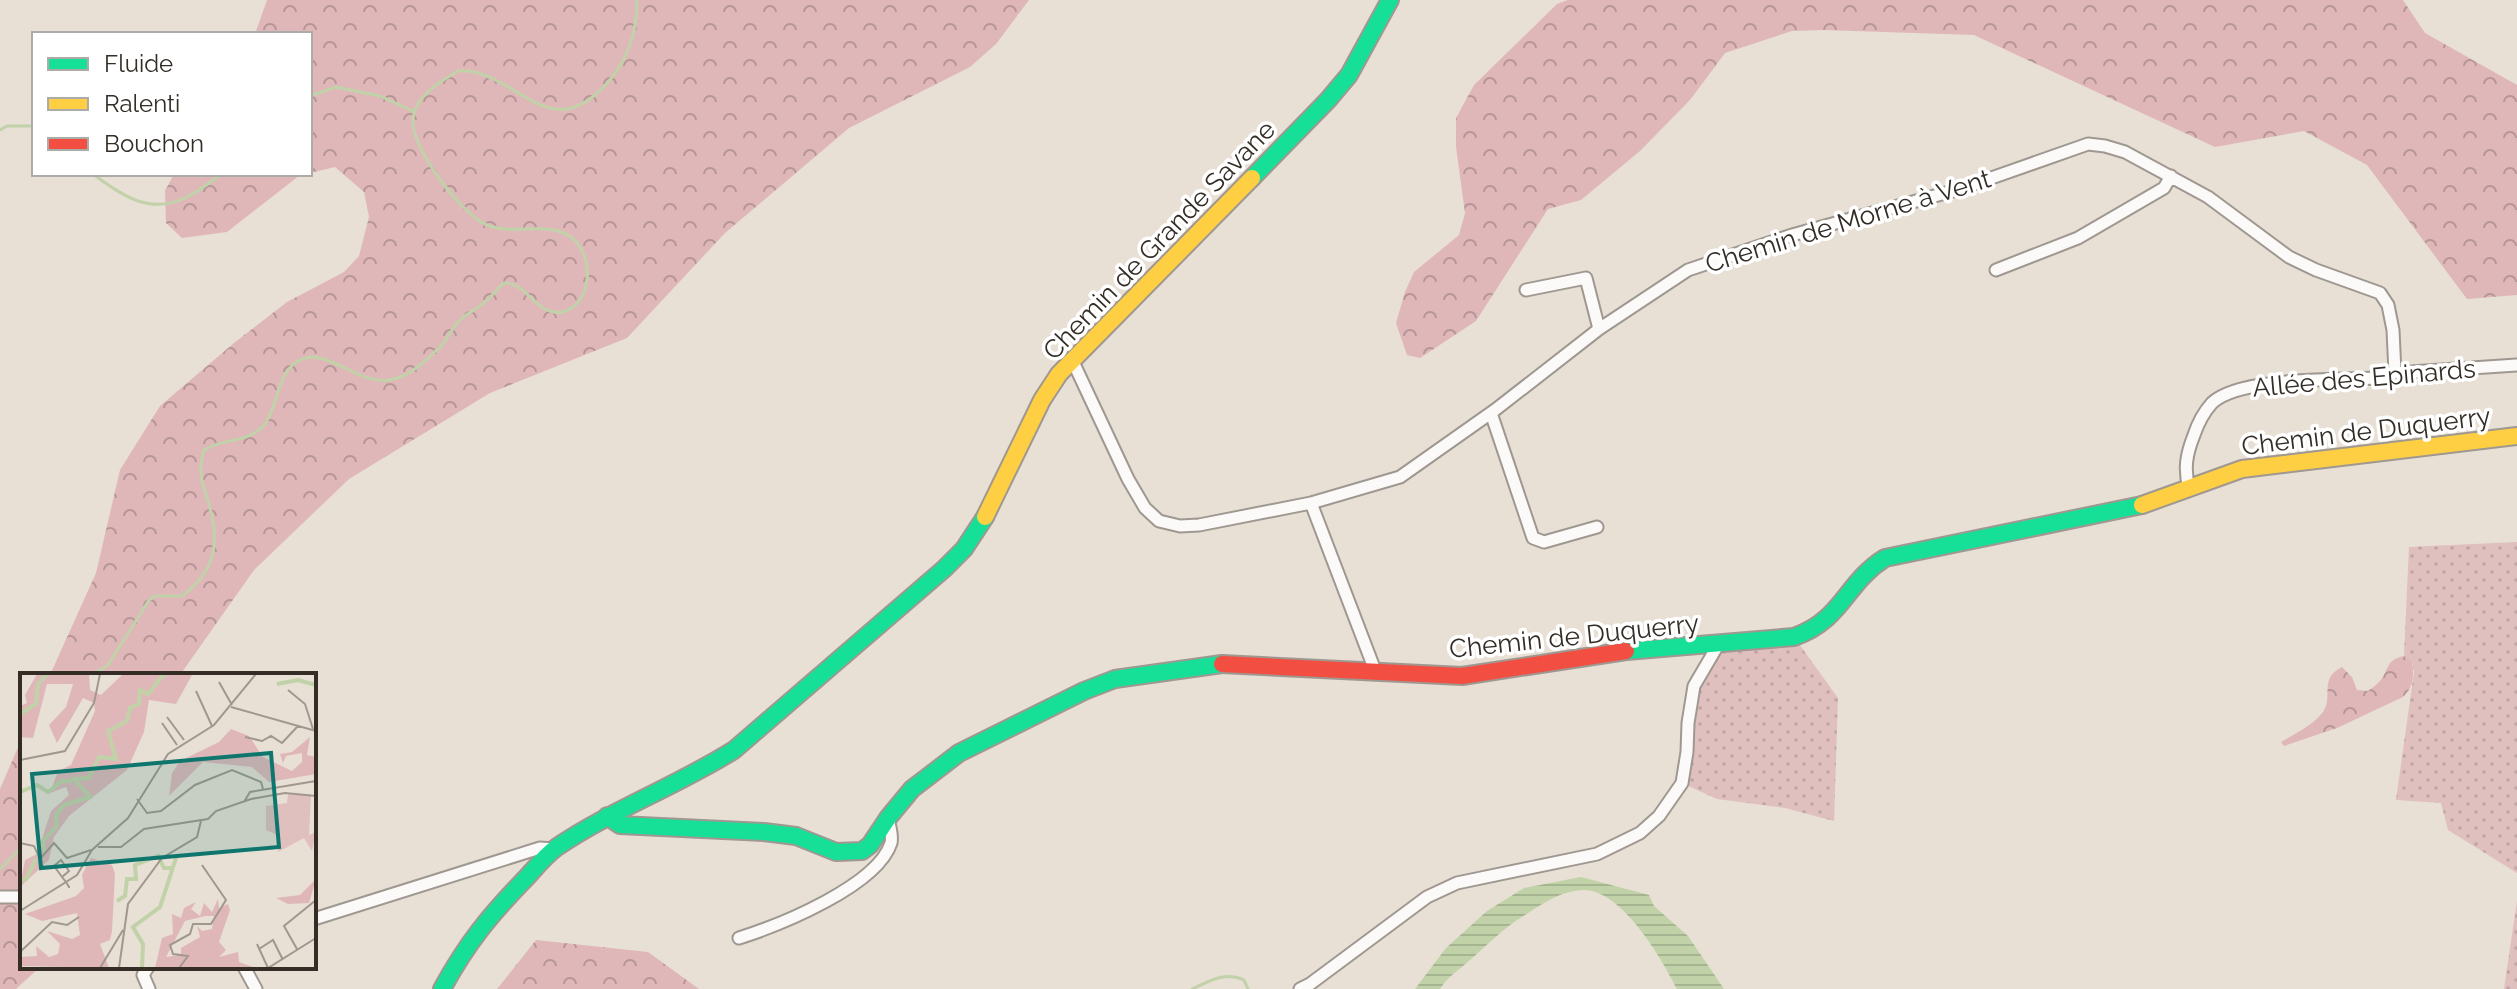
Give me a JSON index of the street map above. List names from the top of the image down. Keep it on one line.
{"streets":{"street":["Chemin de Morne à Vent","Chemin de Grande Savane","Allée des Epinards","Chemin de Duquerry"]},"crossings":[["Chemin de Morne à Vent","Chemin de Grande Savane"],["Chemin de Morne à Vent","Allée des Epinards"],["Chemin de Grande Savane","Chemin de Duquerry"],["Allée des Epinards","Chemin de Duquerry"]],"legend":["Fluide","Ralenti","Bouchon"]}
